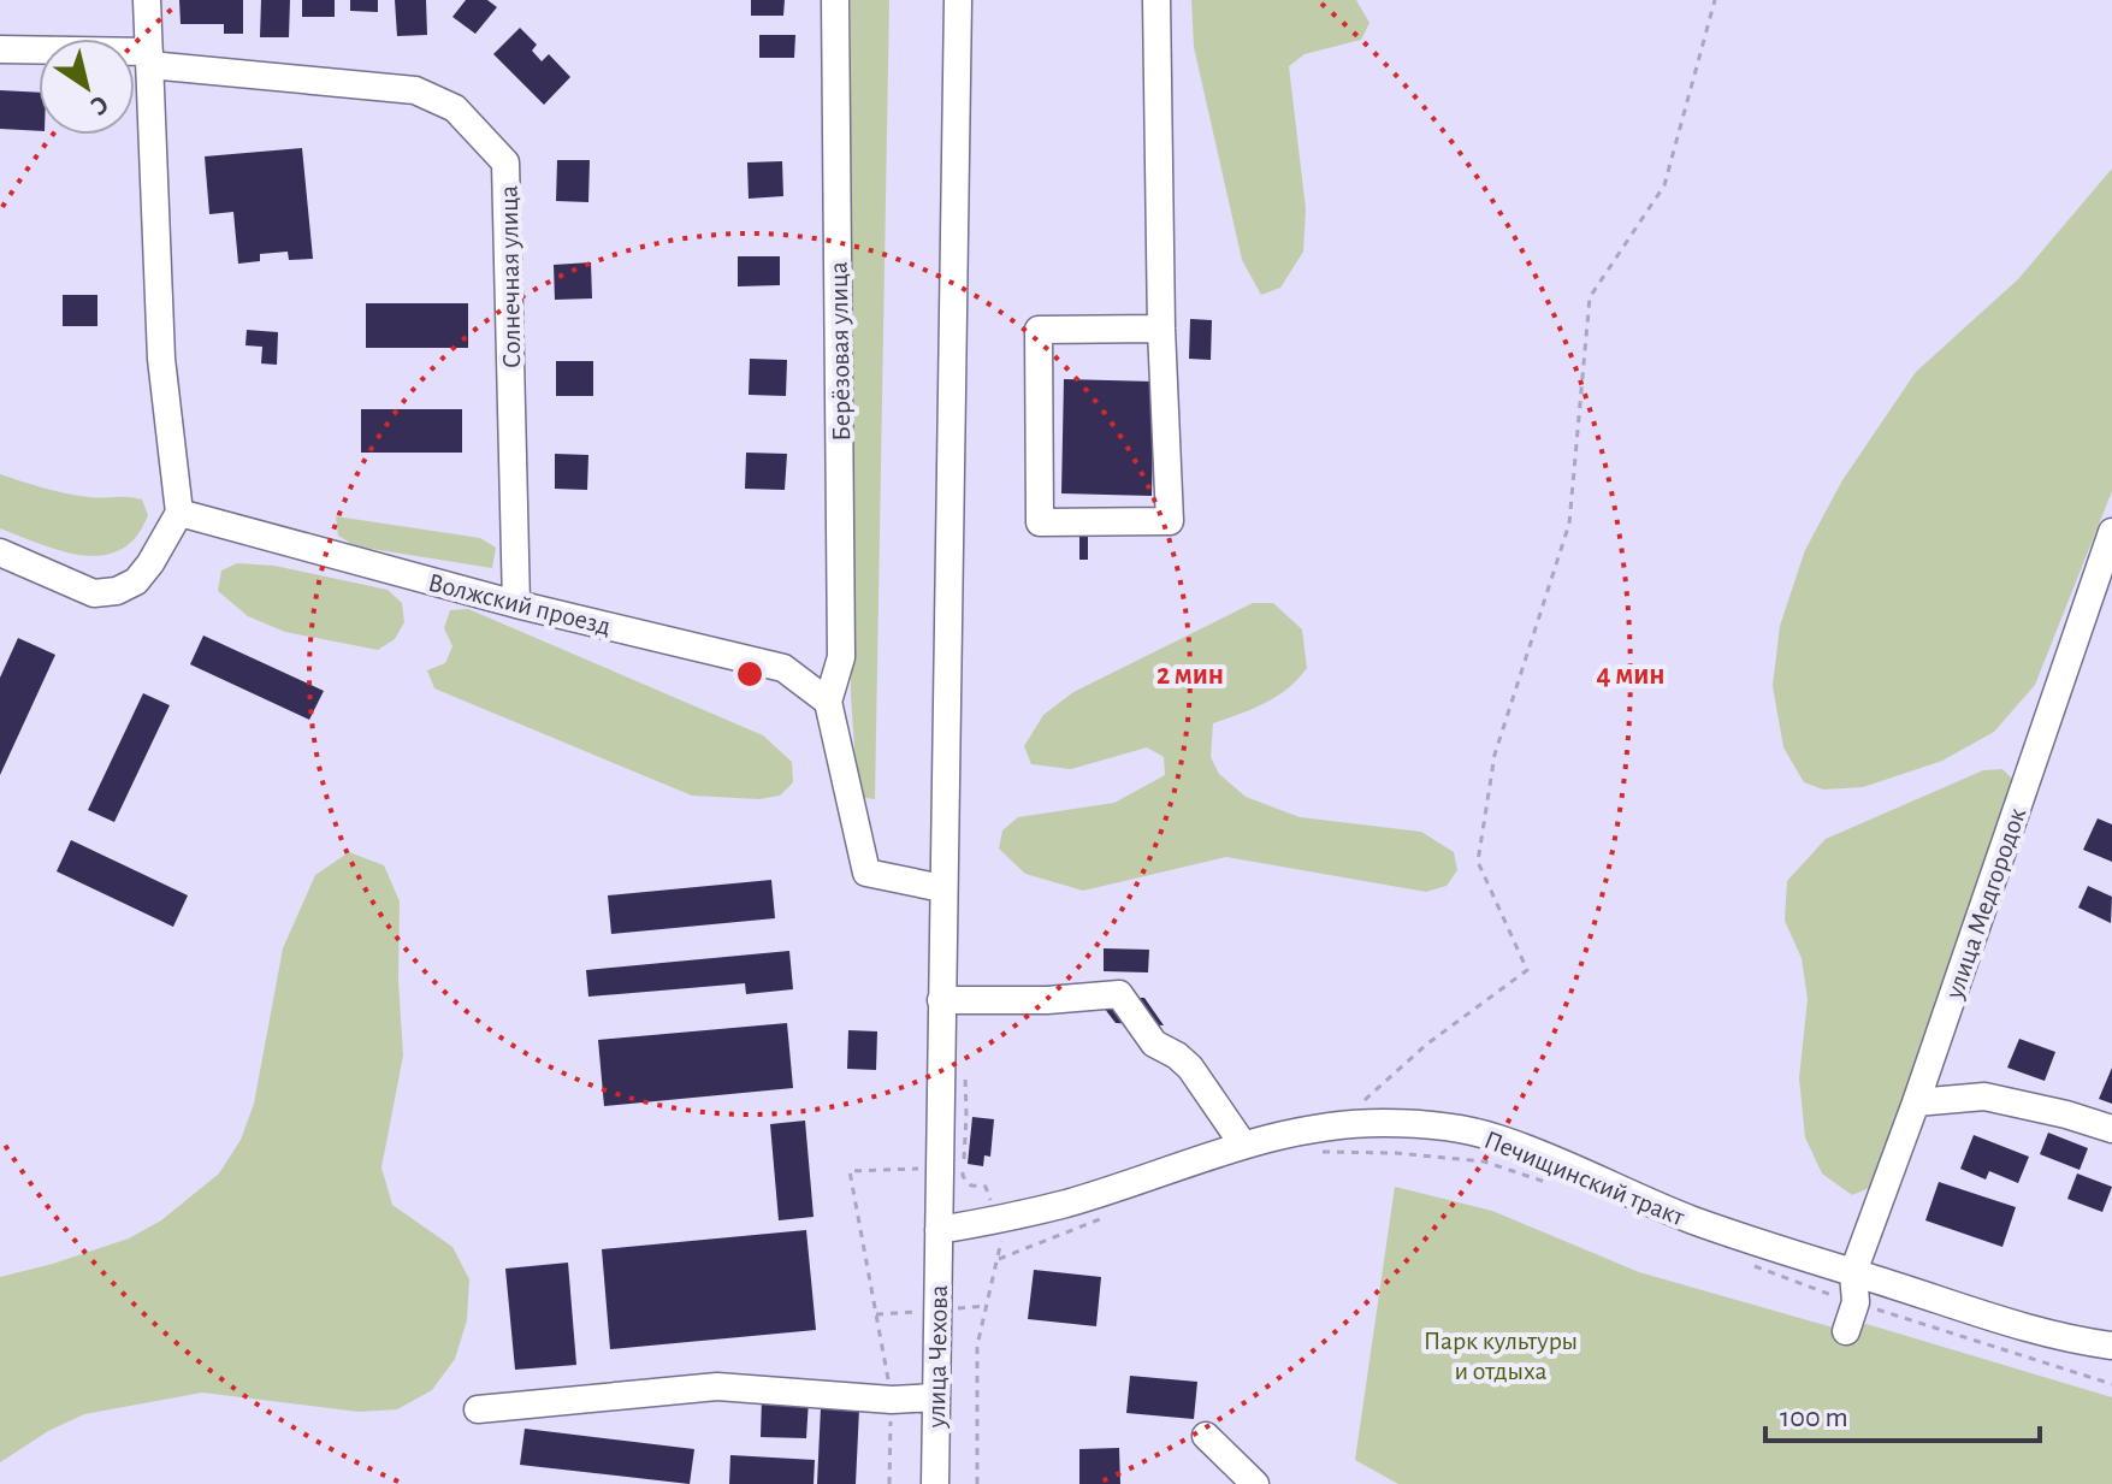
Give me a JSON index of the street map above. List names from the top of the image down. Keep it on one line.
{"streets":{"street":["Солнечная улица","Берёзовая улица","Волжский проезд","улица Медгородок","Печищинский тракт","улица Чехова"]},"crossings":[["Солнечная улица","Волжский проезд"],["Берёзовая улица","Волжский проезд"],["улица Медгородок","Печищинский тракт"],["Печищинский тракт","улица Чехова"]],"parks":["Парк культуры и отдыха"],"scale_bar":"100 m","north":"bottom right","rings":["2 мин","4 мин"]}
